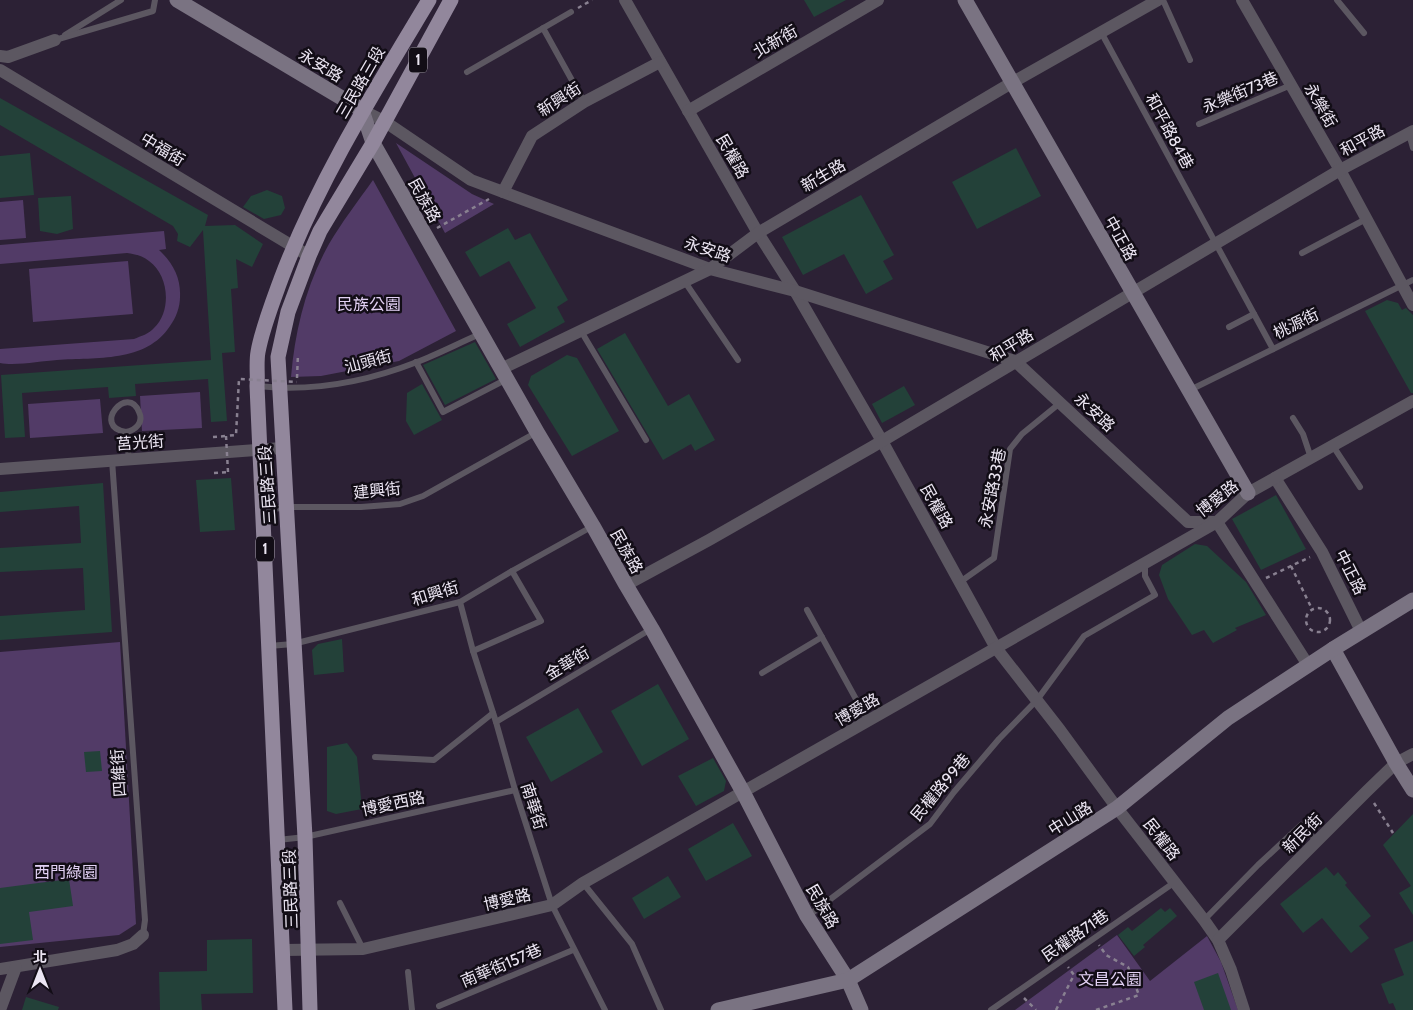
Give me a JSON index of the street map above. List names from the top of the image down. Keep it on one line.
{"streets":{"main road":["1","永安路","三民路三段","民族路","中正路","中山路"],"street":["北新街","新興街","永樂街","和平路","中福街","民權路","新生路","莒光街","博愛路","四維街","新民街"],"lane":["永樂街73巷","和平路84巷","桃源街","汕頭街","永安路33巷","建興街","和興街","金華街","民權路99巷","博愛西路","南華街","民權路71巷","南華街157巷"]},"crossings":[["北新街","民權路"],["永安路","三民路三段"],["永安路","新興街"],["永安路","和平路"],["永安路","民權路"],["永安路","新生路"],["永安路","民族路"],["永安路","永安路33巷"],["永安路","博愛路"],["三民路三段","中福街"],["三民路三段","民族路"],["三民路三段","汕頭街"],["三民路三段","莒光街"],["三民路三段","建興街"],["三民路三段","博愛路"],["三民路三段","和興街"],["三民路三段","博愛西路"],["永樂街73巷","永樂街"],["新興街","民權路"],["永樂街","和平路"],["永樂街","桃源街"],["和平路84巷","和平路"],["和平路84巷","新生路"],["和平路84巷","桃源街"],["和平路","民權路"],["和平路","民族路"],["和平路","中正路"],["民權路","新生路"],["民權路","永安路33巷"],["民權路","博愛路"],["民權路","民權路99巷"],["民權路","中山路"],["民權路","新民街"],["民權路","民權路71巷"],["新生路","民族路"],["新生路","中正路"],["民族路","汕頭街"],["民族路","建興街"],["民族路","博愛路"],["民族路","和興街"],["民族路","金華街"],["民族路","民權路99巷"],["民族路","中山路"],["中正路","桃源街"],["中正路","博愛路"],["中正路","中山路"],["莒光街","四維街"],["博愛路","民權路99巷"],["博愛路","南華街"],["和興街","南華街"],["金華街","南華街"],["博愛西路","南華街"],["南華街","南華街157巷"]],"parks":["民族公園","西門綠園","文昌公園"],"north":"top"}
